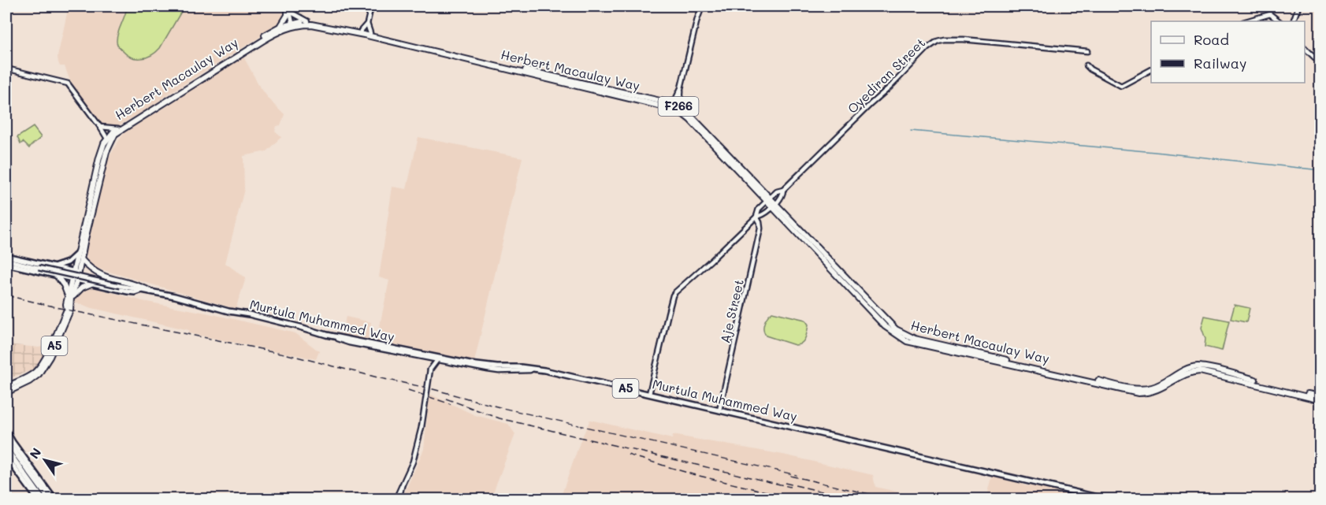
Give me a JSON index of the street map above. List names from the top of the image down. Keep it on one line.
{"streets":{"highway":["Herbert Macaulay Way","F266","A5"],"main road":["Murtula Muhammed Way"],"street":["Oyediran Street","Aje Street"]},"crossings":[["Herbert Macaulay Way","A5"],["Aje Street","Murtula Muhammed Way"],["Murtula Muhammed Way","A5"]],"legend":["Road","Railway"],"north":"top left"}
